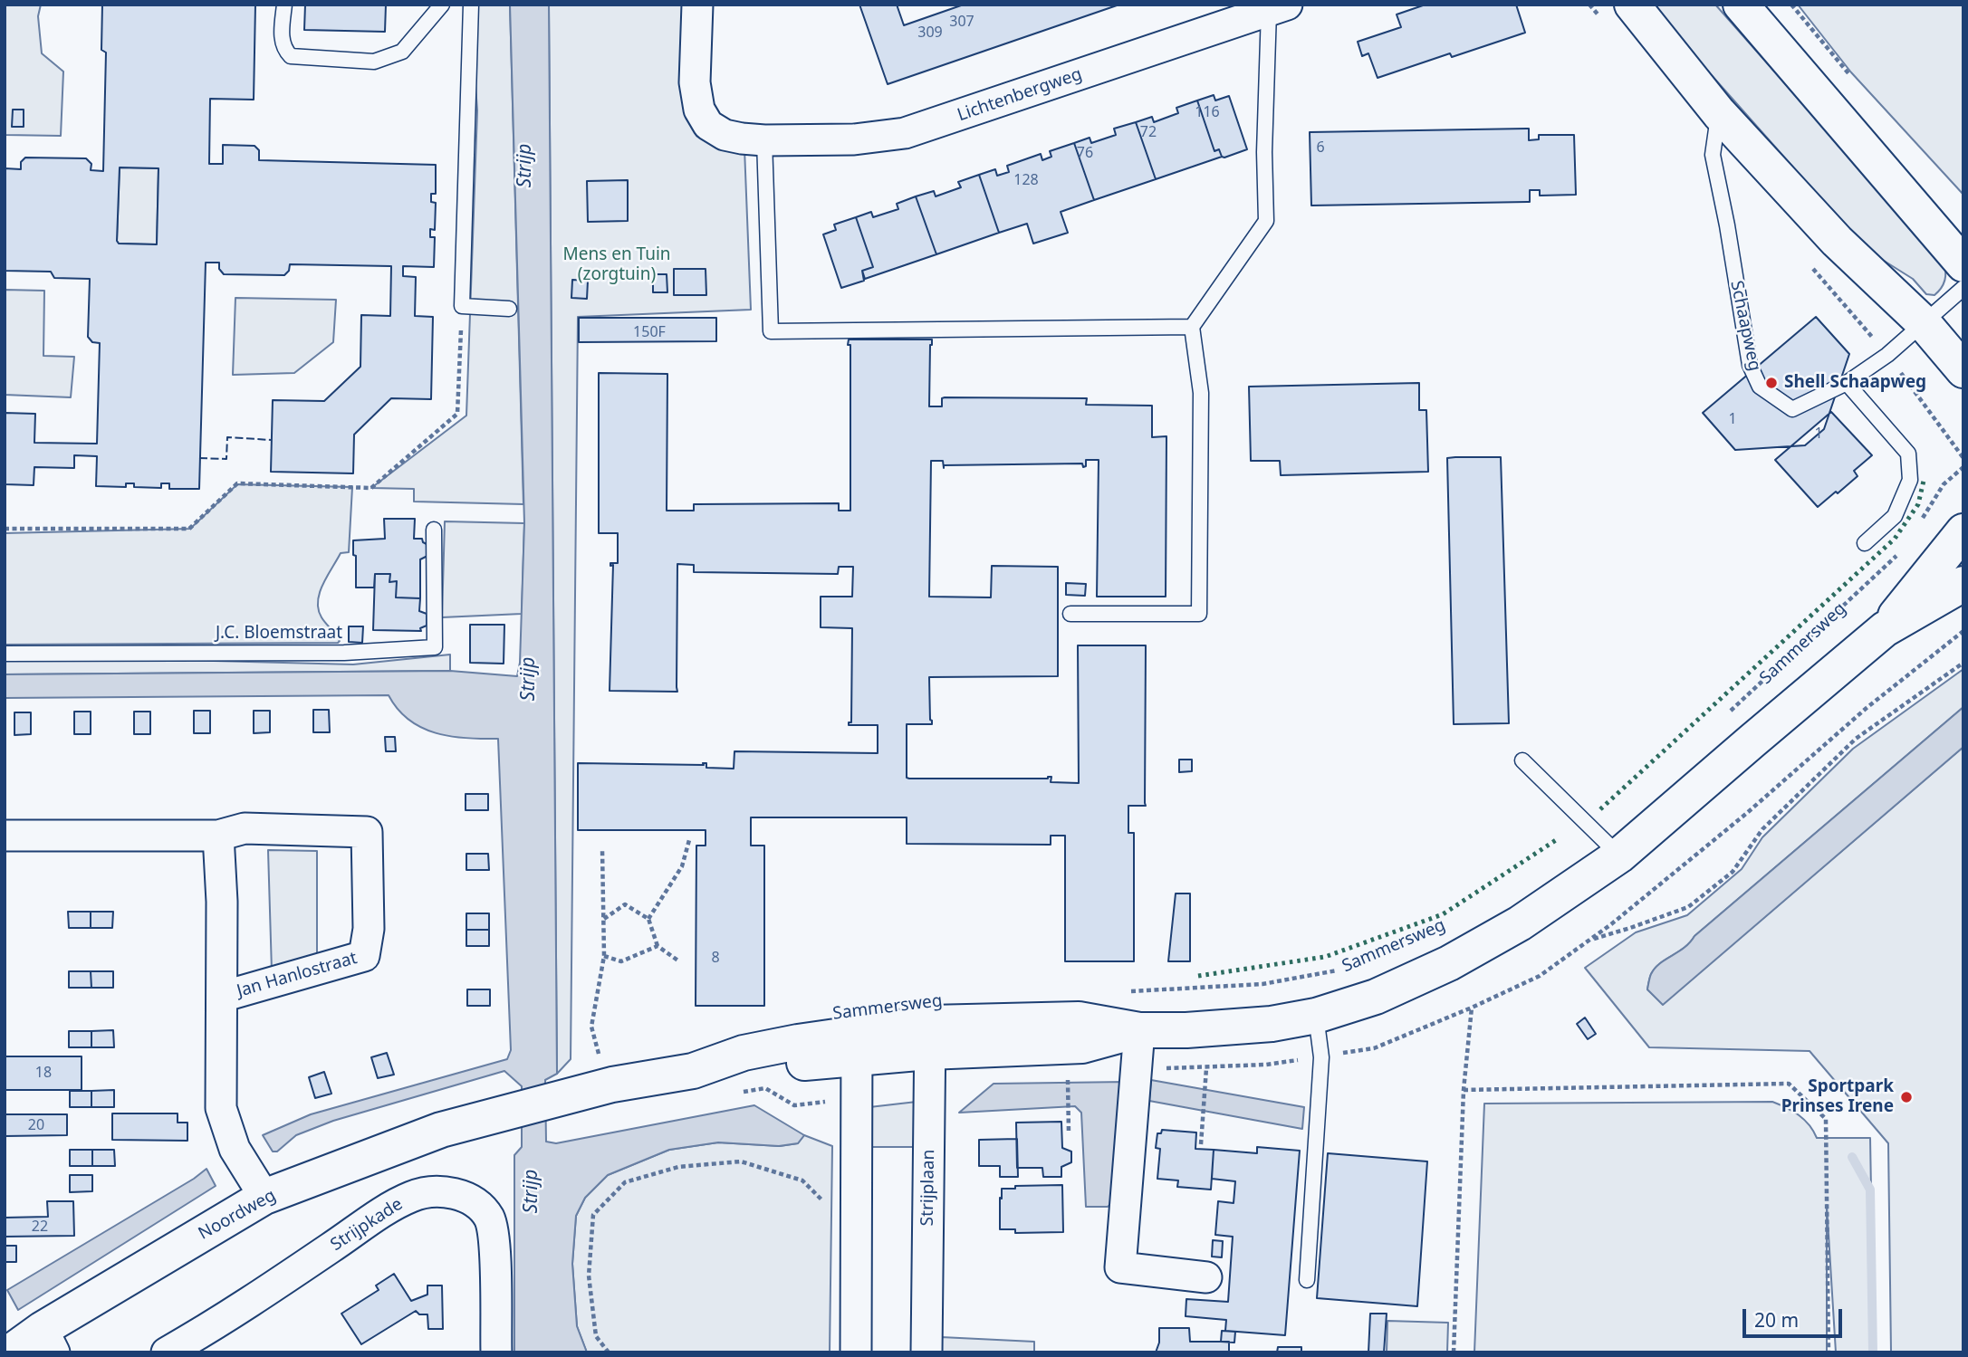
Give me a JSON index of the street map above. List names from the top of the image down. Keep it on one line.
{"streets":{"street":["Lichtenbergweg","Sammersweg","Jan Hanlostraat","Strijplaan","Noordweg","Strijpkade"],"lane":["Schaapweg","J.C. Bloemstraat"]},"crossings":[["Sammersweg","Strijplaan"],["Sammersweg","Noordweg"],["Jan Hanlostraat","Noordweg"]],"water":["Strijp"],"parks":["Mens en Tuin (zorgtuin)"],"places":["Shell Schaapweg","Sportpark Prinses Irene"],"house_numbers":["307","309","116","72","6","76","128","150F","1","1","8","18","20","22"],"scale_bar":"20 m"}
